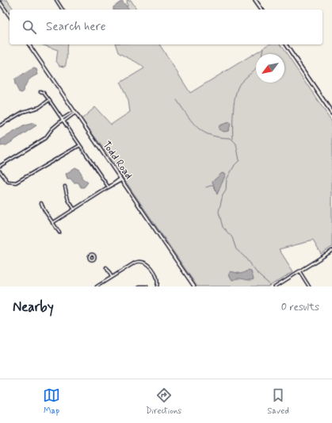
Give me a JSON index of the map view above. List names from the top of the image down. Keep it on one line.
{"streets":{"street":["Todd Road"]},"north":"bottom left","page":{"search":"Search here","heading":["Nearby","0 results"],"nav":["Map","Directions","Saved"]}}
